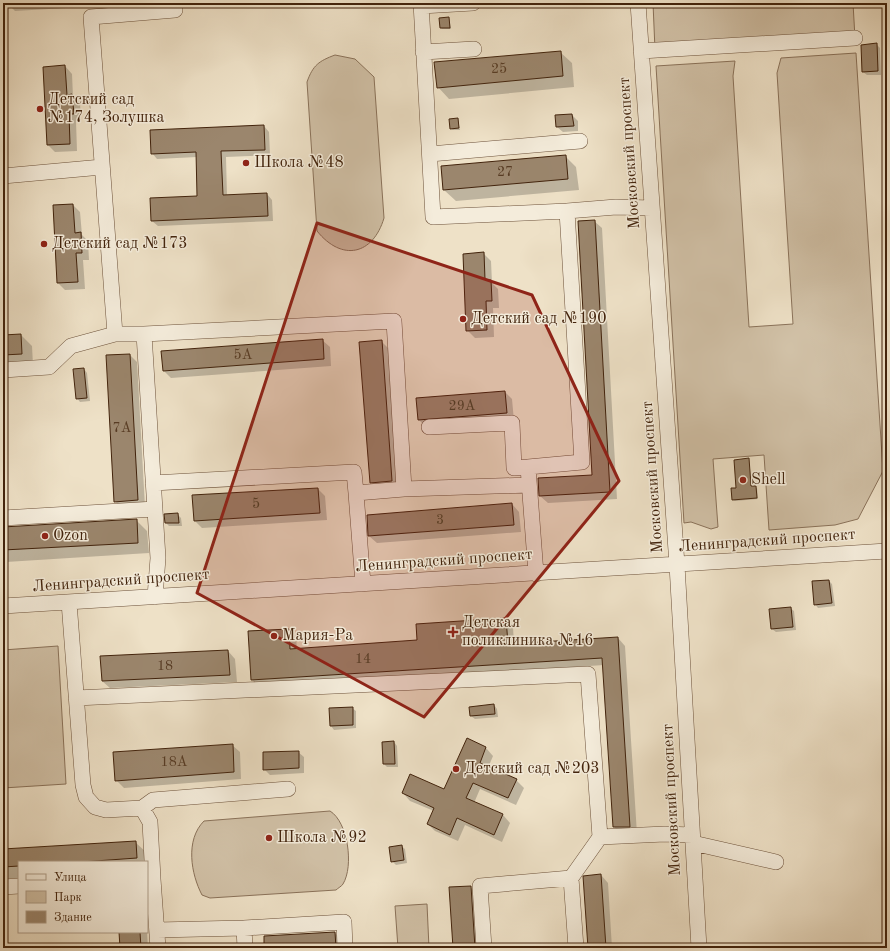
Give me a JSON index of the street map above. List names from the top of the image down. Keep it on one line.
{"streets":{"street":["Московский проспект","Ленинградский проспект"]},"crossings":[["Московский проспект","Ленинградский проспект"]],"places":{"other":["Детский сад №174, Золушка","Школа №48","Детский сад №173","Детский сад №190","Shell","Ozon","Мария-Ра","Детский сад №203","Школа №92"],"health":["Детская поликлиника №16"]},"house_numbers":["25","27","5А","29А","7А","5","3","14","18","18А"],"legend":["Улица","Парк","Здание"]}
